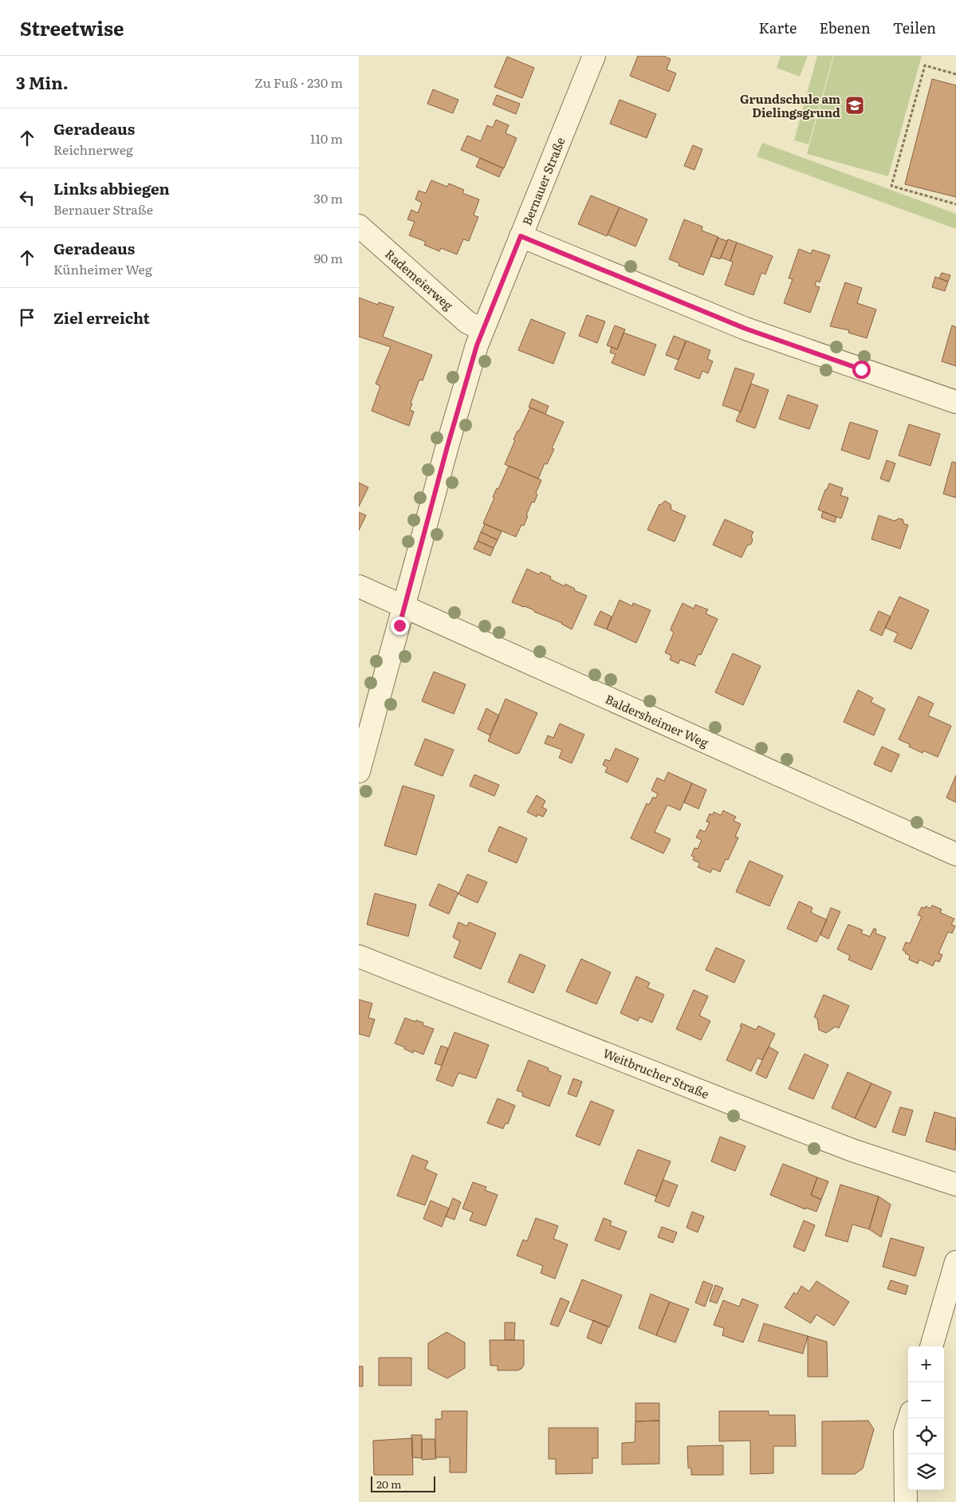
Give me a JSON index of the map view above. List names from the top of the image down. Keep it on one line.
{"streets":{"street":["Bernauer Straße","Rademeierweg","Baldersheimer Weg","Weitbrucher Straße"]},"crossings":[["Bernauer Straße","Rademeierweg"],["Bernauer Straße","Baldersheimer Weg"]],"places":{"school or university":["Grundschule am Dielingsgrund"]},"scale_bar":"20 m","page":{"header":"Streetwise","nav":["Karte","Ebenen","Teilen"],"heading":["3 Min.","Zu Fuß · 230 m"],"list":[["Geradeaus","Reichnerweg","110 m"],["Links abbiegen","Bernauer Straße","30 m"],["Geradeaus","Künheimer Weg","90 m"],"Ziel erreicht"],"map_buttons":["+","−"],"scale":"20 m"}}
